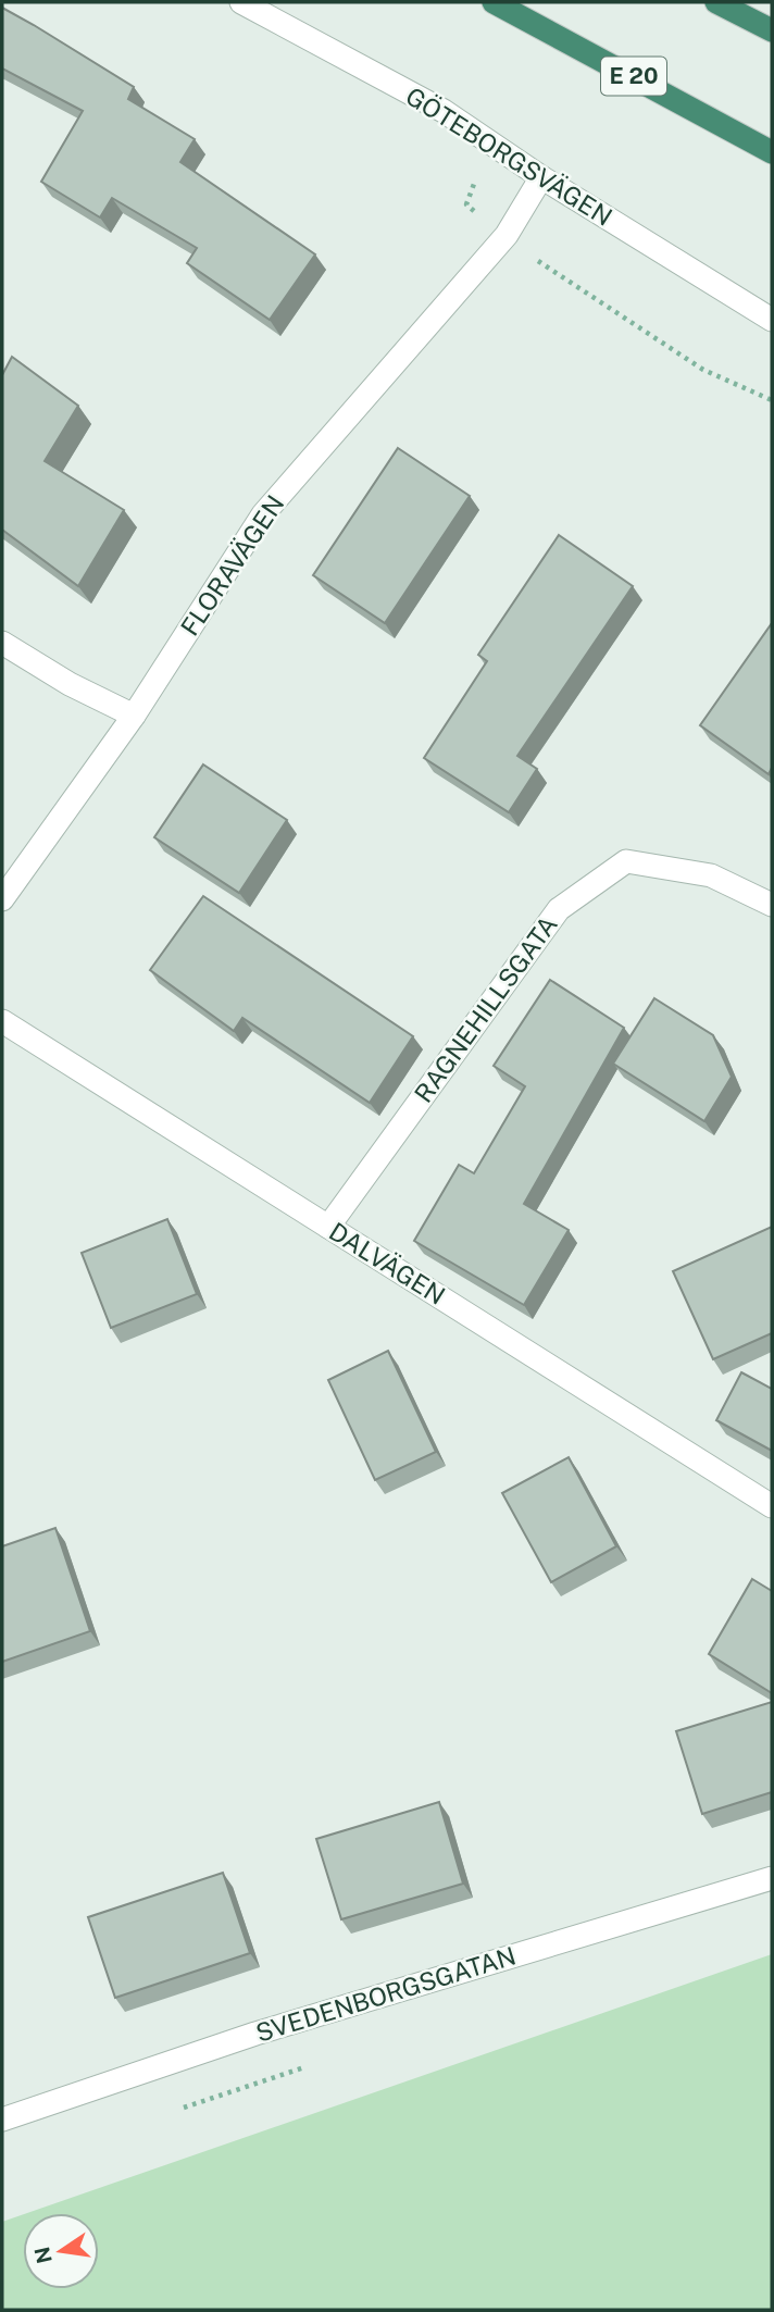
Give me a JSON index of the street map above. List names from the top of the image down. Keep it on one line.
{"streets":{"highway":["E 20"],"street":["GÖTEBORGSVÄGEN","FLORAVÄGEN","RAGNEHILLSGATA","DALVÄGEN","SVEDENBORGSGATAN"]},"crossings":[["GÖTEBORGSVÄGEN","FLORAVÄGEN"],["RAGNEHILLSGATA","DALVÄGEN"]],"north":"left"}
